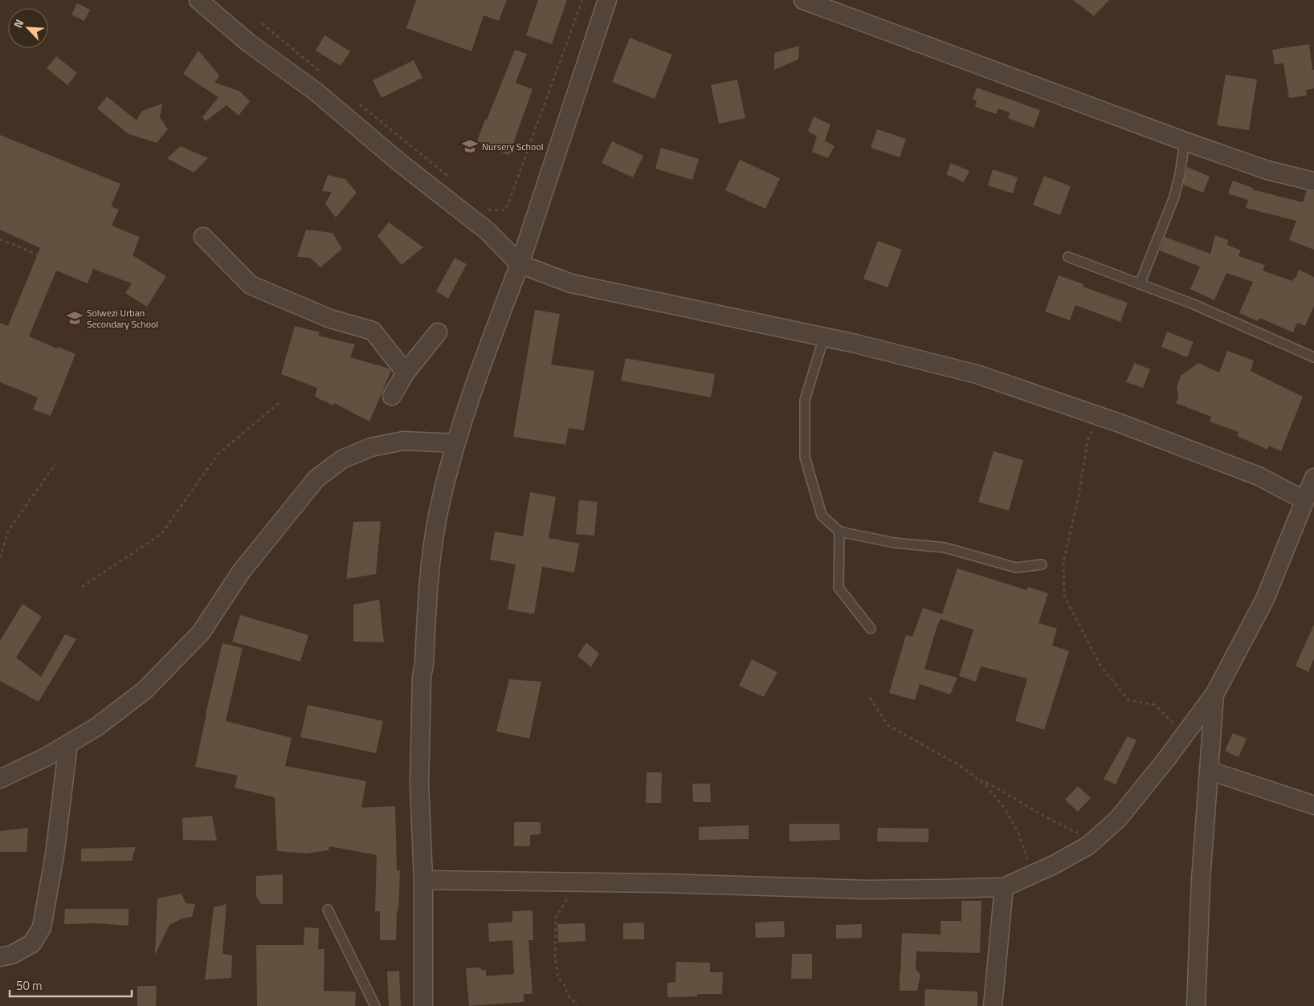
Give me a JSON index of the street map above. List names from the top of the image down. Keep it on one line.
{"places":{"school or university":["Nursery School","Solwezi Urban Secondary School"]},"scale_bar":"50 m","north":"top left"}
